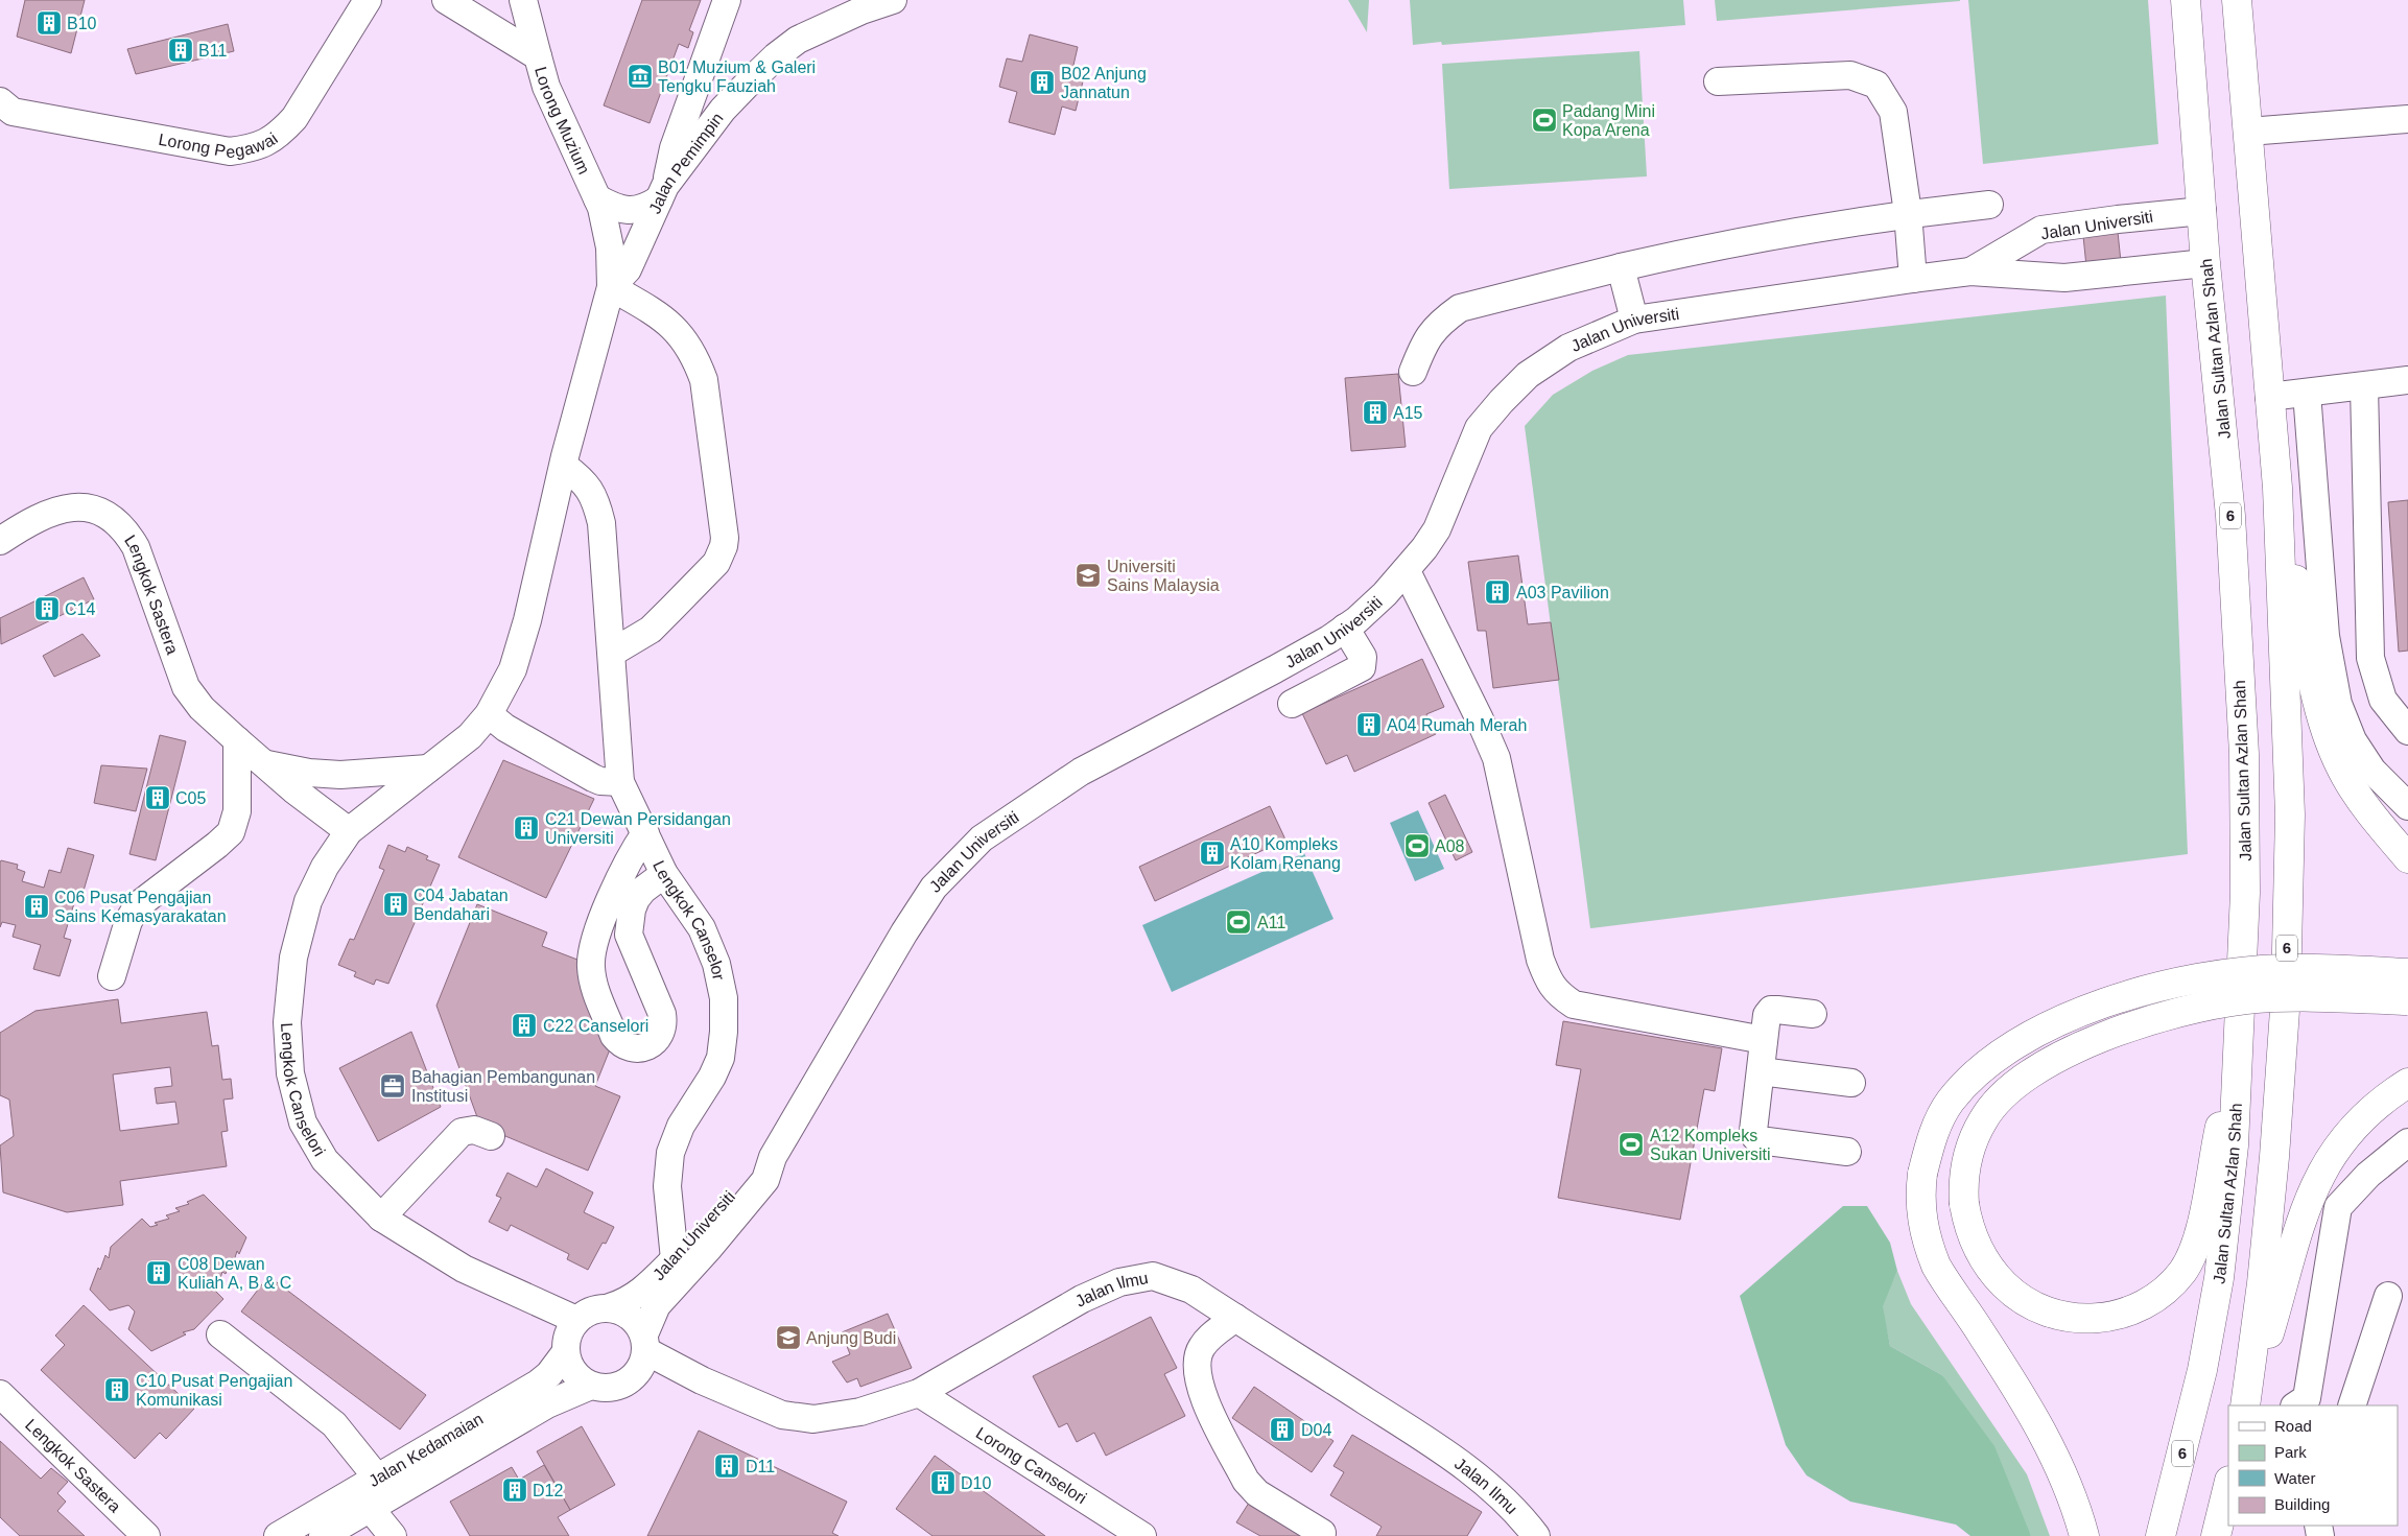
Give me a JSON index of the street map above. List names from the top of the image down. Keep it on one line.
{"streets":{"highway":["Jalan Sultan Azlan Shah","6"],"street":["Lorong Muzium","Lorong Pegawai","Jalan Pemimpin","Jalan Universiti","Lengkok Sastera","Lengkok Canselor","Lengkok Canselori","Jalan Ilmu","Jalan Kedamaian","Lorong Canselori"]},"crossings":[["Lorong Muzium","Jalan Pemimpin"],["Lorong Muzium","Lengkok Canselori"],["Jalan Pemimpin","Lengkok Canselori"],["Jalan Universiti","Jalan Sultan Azlan Shah"],["Jalan Universiti","Lengkok Canselor"],["Jalan Universiti","Lengkok Canselori"],["Jalan Universiti","Jalan Ilmu"],["Jalan Universiti","Jalan Kedamaian"],["Lengkok Sastera","Lengkok Canselori"],["Lengkok Canselor","Lengkok Canselori"],["Lengkok Canselori","Jalan Ilmu"],["Lengkok Canselori","Jalan Kedamaian"],["Jalan Ilmu","Jalan Kedamaian"],["Jalan Ilmu","Lorong Canselori"]],"places":{"building":["B10","B11","B02 Anjung Jannatun","A15","A03 Pavilion","C14","A04 Rumah Merah","C05","C21 Dewan Persidangan Universiti","A10 Kompleks Kolam Renang","C04 Jabatan Bendahari","C06 Pusat Pengajian Sains Kemasyarakatan","C22 Canselori","C08 Dewan Kuliah A, B & C","C10 Pusat Pengajian Komunikasi","D04","D11","D10","D12"],"museum":["B01 Muzium & Galeri Tengku Fauziah"],"sports":["Padang Mini Kopa Arena","A08","A11","A12 Kompleks Sukan Universiti"],"school or university":["Universiti Sains Malaysia","Anjung Budi"],"office":["Bahagian Pembangunan Institusi"]},"legend":["Road","Park","Water","Building"]}
